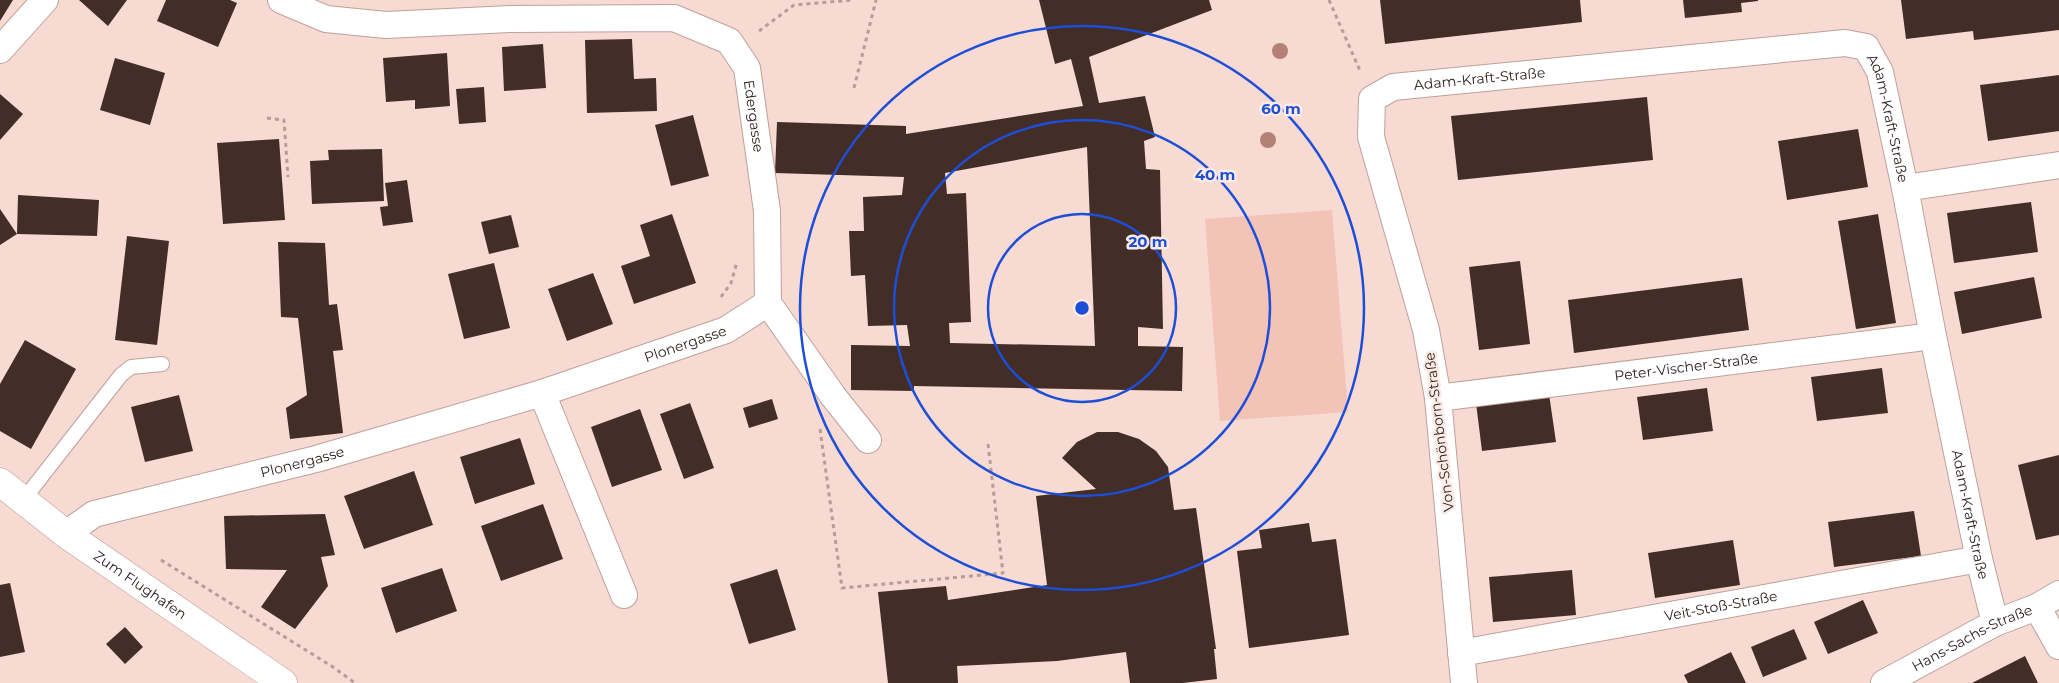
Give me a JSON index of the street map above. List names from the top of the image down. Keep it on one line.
{"streets":{"street":["Adam-Kraft-Straße","Edergasse","Plonergasse","Peter-Vischer-Straße","Von-Schönborn-Straße","Zum Flughafen","Veit-Stoß-Straße","Hans-Sachs-Straße"]},"crossings":[["Adam-Kraft-Straße","Peter-Vischer-Straße"],["Adam-Kraft-Straße","Von-Schönborn-Straße"],["Adam-Kraft-Straße","Veit-Stoß-Straße"],["Adam-Kraft-Straße","Hans-Sachs-Straße"],["Edergasse","Plonergasse"],["Plonergasse","Zum Flughafen"],["Peter-Vischer-Straße","Von-Schönborn-Straße"],["Von-Schönborn-Straße","Veit-Stoß-Straße"]],"rings":["60 m","40 m","20 m"]}
